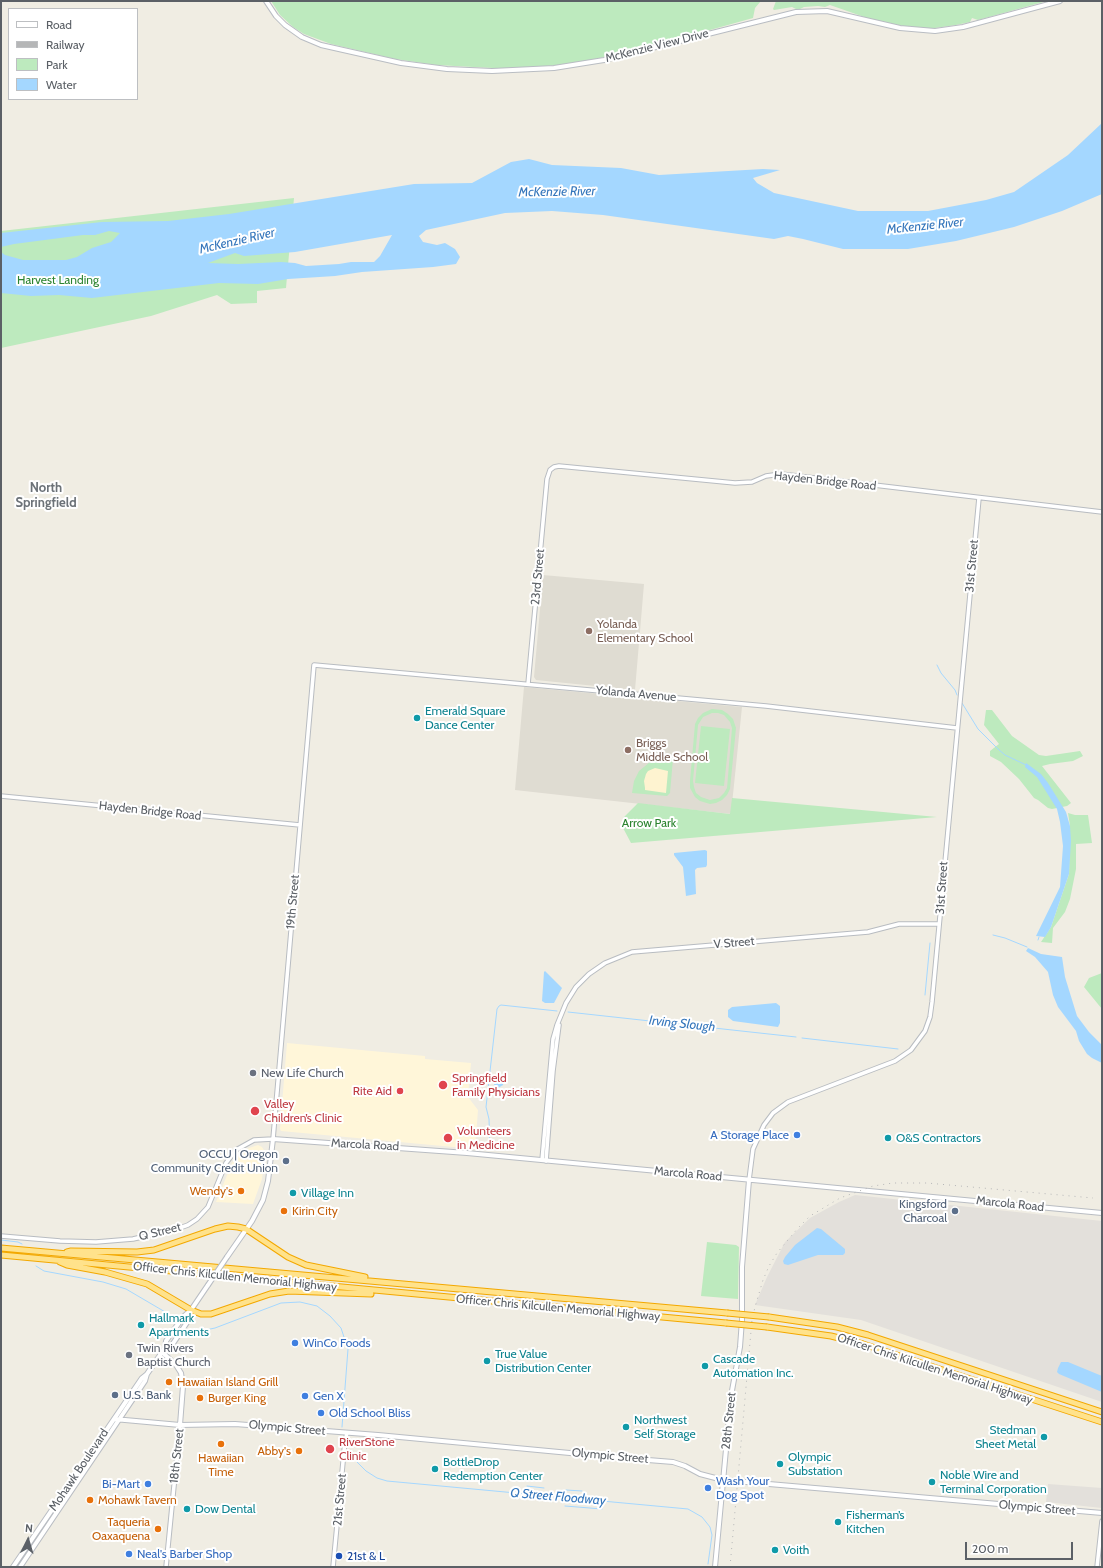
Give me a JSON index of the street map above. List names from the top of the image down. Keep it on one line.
{"streets":{"highway":["Officer Chris Kilcullen Memorial Highway"],"main road":["McKenzie View Drive","Marcola Road","28th Street","Olympic Street","18th Street","Mohawk Boulevard"],"street":["Hayden Bridge Road","31st Street","23rd Street","Yolanda Avenue","19th Street","V Street","Q Street","21st Street"]},"crossings":[["Hayden Bridge Road","31st Street"],["Hayden Bridge Road","23rd Street"],["Hayden Bridge Road","19th Street"],["31st Street","Yolanda Avenue"],["31st Street","V Street"],["31st Street","Marcola Road"],["31st Street","28th Street"],["23rd Street","Yolanda Avenue"],["Yolanda Avenue","19th Street"],["19th Street","Marcola Road"],["19th Street","Q Street"],["19th Street","Mohawk Boulevard"],["V Street","Marcola Road"],["Marcola Road","Q Street"],["Marcola Road","28th Street"],["Marcola Road","Mohawk Boulevard"],["Q Street","Mohawk Boulevard"],["28th Street","Olympic Street"],["Olympic Street","18th Street"],["Olympic Street","Mohawk Boulevard"],["Olympic Street","21st Street"],["18th Street","Mohawk Boulevard"]],"districts":["North Springfield"],"water":["McKenzie River","Irving Slough","Q Street Floodway"],"parks":["Harvest Landing","Arrow Park"],"places":["Yolanda Elementary School","Emerald Square Dance Center","Briggs Middle School","New Life Church","Springfield Family Physicians","Rite Aid","Valley Children’s Clinic","A Storage Place","Volunteers in Medicine","O&S Contractors","OCCU | Oregon Community Credit Union","Wendy's","Village Inn","Kirin City","Kingsford Charcoal","Hallmark Apartments","WinCo Foods","Twin Rivers Baptist Church","True Value Distribution Center","Cascade Automation Inc.","Hawaiian Island Grill","U.S. Bank","Gen X","Burger King","Old School Bliss","Northwest Self Storage","Stedman Sheet Metal","Hawaiian Time","RiverStone Clinic","Abby's","Olympic Substation","BottleDrop Redemption Center","Noble Wire and Terminal Corporation","Bi-Mart","Wash Your Dog Spot","Mohawk Tavern","Dow Dental","Fisherman’s Kitchen","Taqueria Oaxaquena","Voith","Neal's Barber Shop","21st & L"],"legend":["Road","Railway","Park","Water"],"scale_bar":"200 m","north":"top"}
